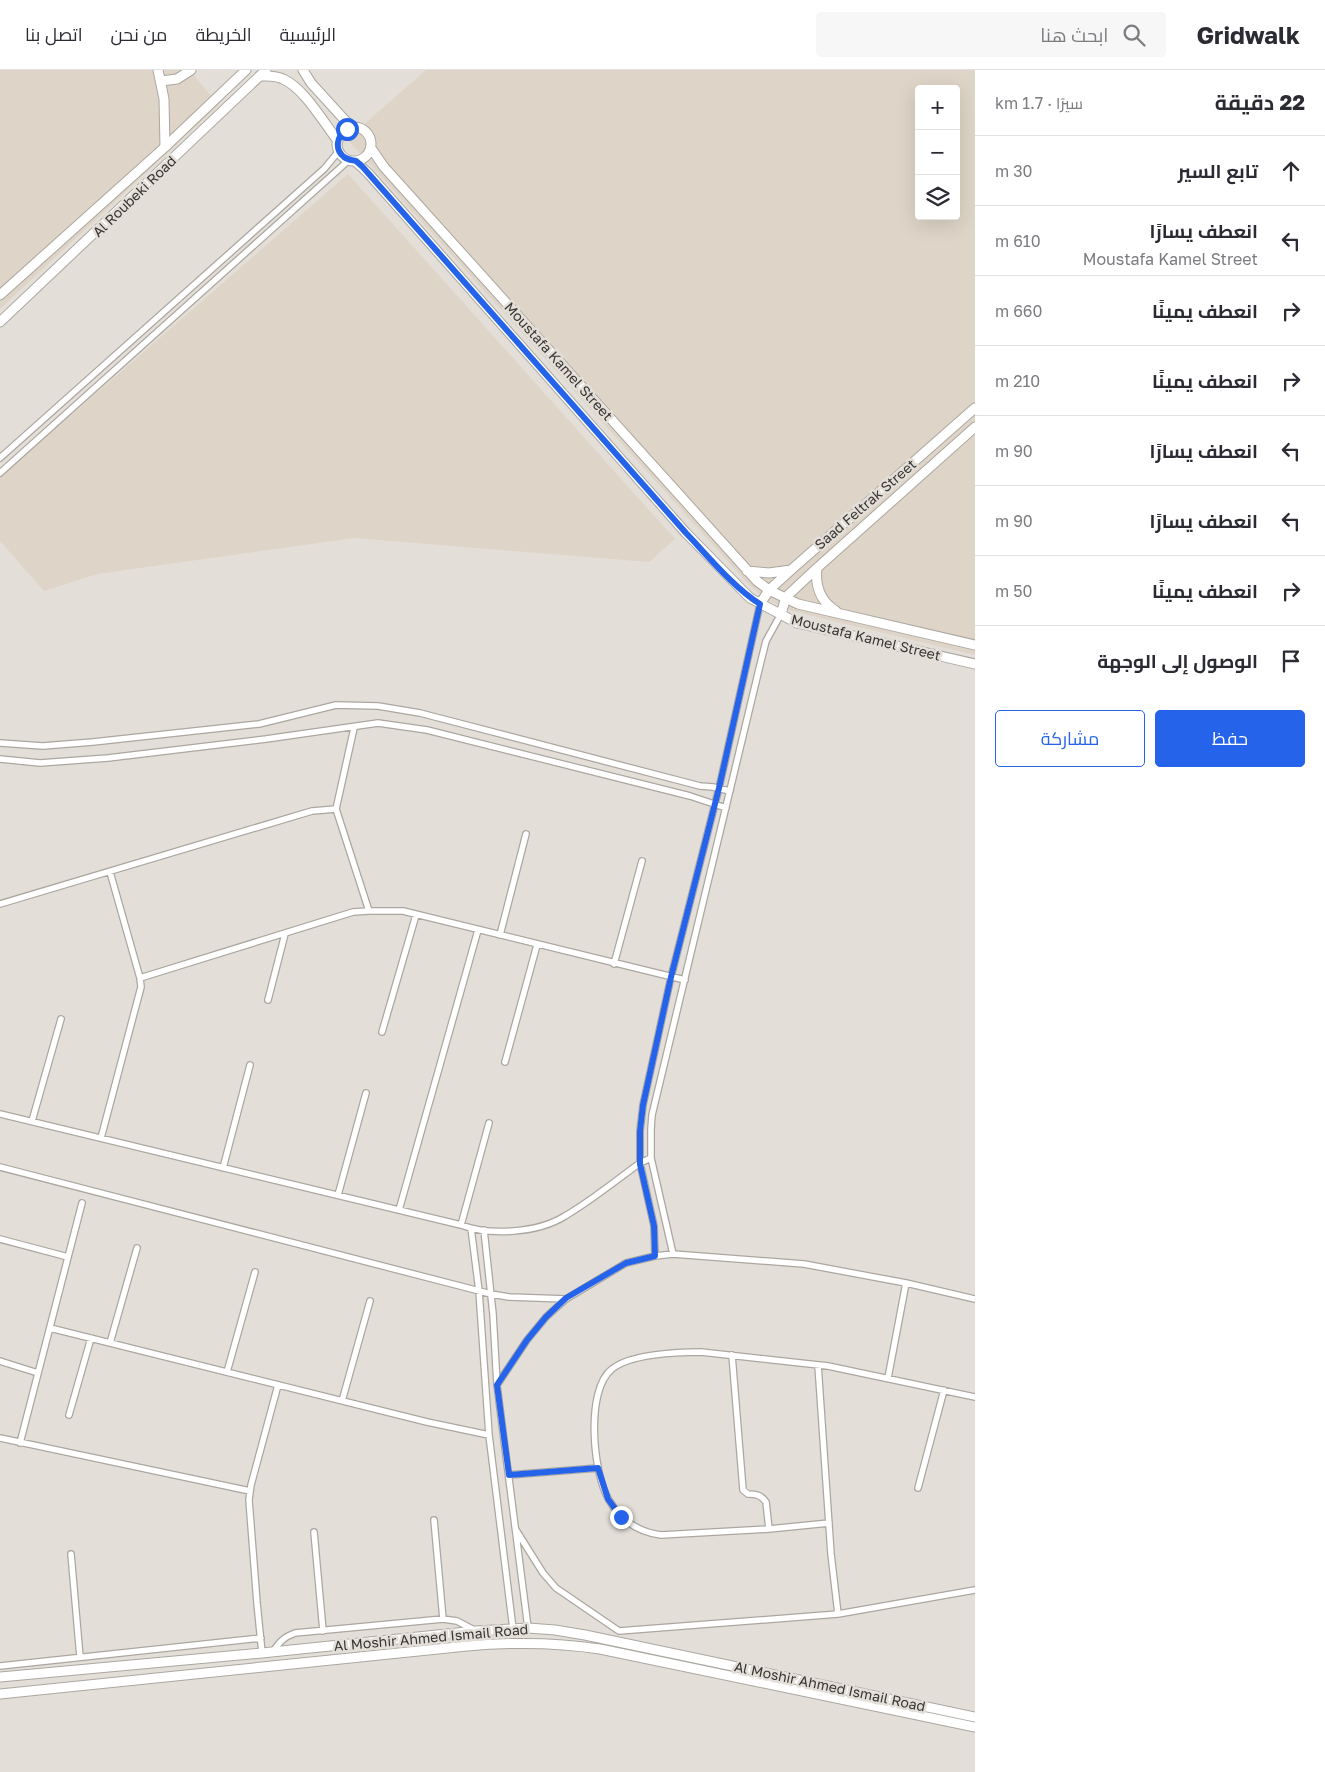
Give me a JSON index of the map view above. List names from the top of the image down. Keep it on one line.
{"streets":{"street":["Al Roubeki Road","Moustafa Kamel Street","Saad Feltrak Street","Al Moshir Ahmed Ismail Road"]},"crossings":[["Moustafa Kamel Street","Saad Feltrak Street"]],"page":{"header":"Gridwalk","search":"ابحث هنا","nav":["الرئيسية","الخريطة","من نحن","اتصل بنا"],"heading":["22 دقيقة","سيرًا · 1.7 km"],"map_buttons":["+","−"],"list":[["تابع السير","30 m"],["انعطف يسارًا","Moustafa Kamel Street","610 m"],["انعطف يمينًا","660 m"],["انعطف يمينًا","210 m"],["انعطف يسارًا","90 m"],["انعطف يسارًا","90 m"],["انعطف يمينًا","50 m"],"الوصول إلى الوجهة"],"buttons":["حفظ","مشاركة"]}}
